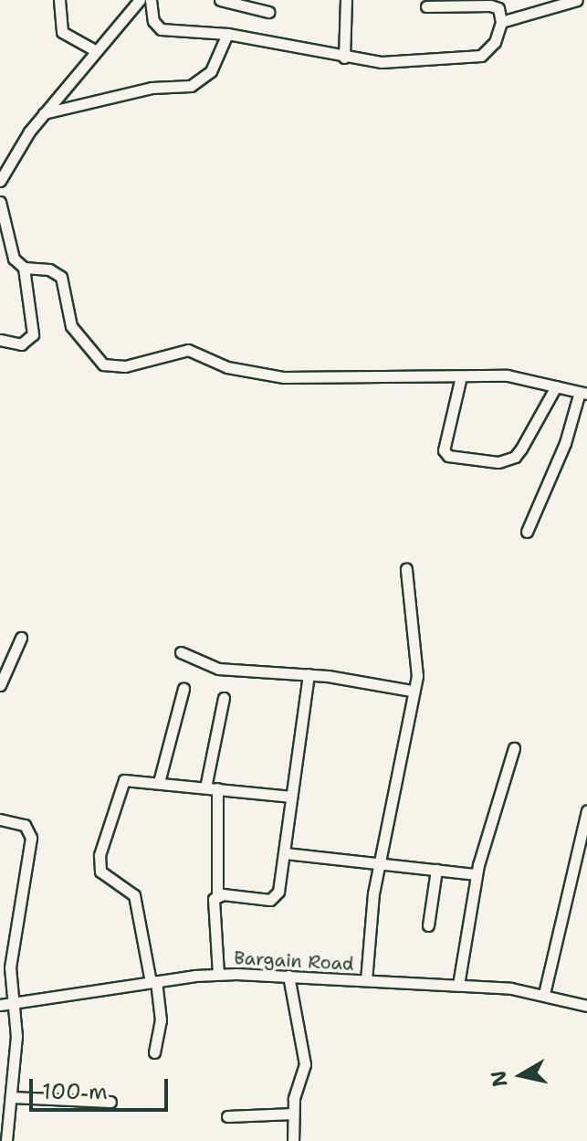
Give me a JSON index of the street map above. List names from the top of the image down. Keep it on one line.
{"streets":{"street":["Bargain Road"]},"scale_bar":"100 m","north":"left"}
